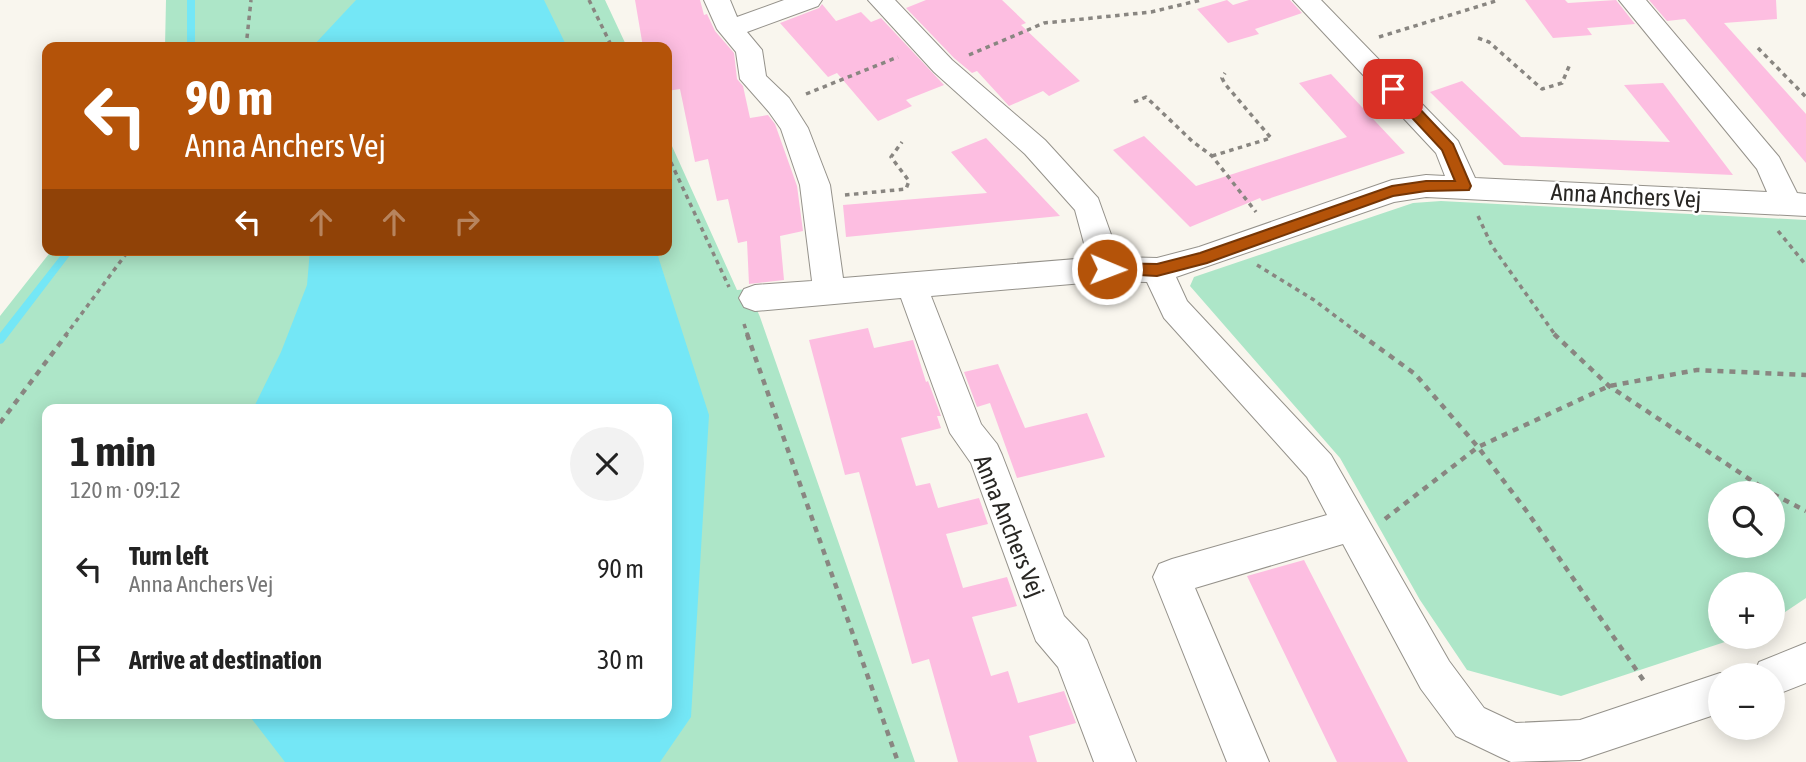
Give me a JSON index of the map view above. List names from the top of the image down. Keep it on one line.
{"streets":{"street":["Anna Anchers Vej"]},"page":{"turn":["90 m","Anna Anchers Vej"],"heading":["1 min","120 m · 09:12"],"map_buttons":["+","−"],"list":[{"name":"Turn left","note":"Anna Anchers Vej","value":"90 m"},{"name":"Arrive at destination","value":"30 m"}]}}
